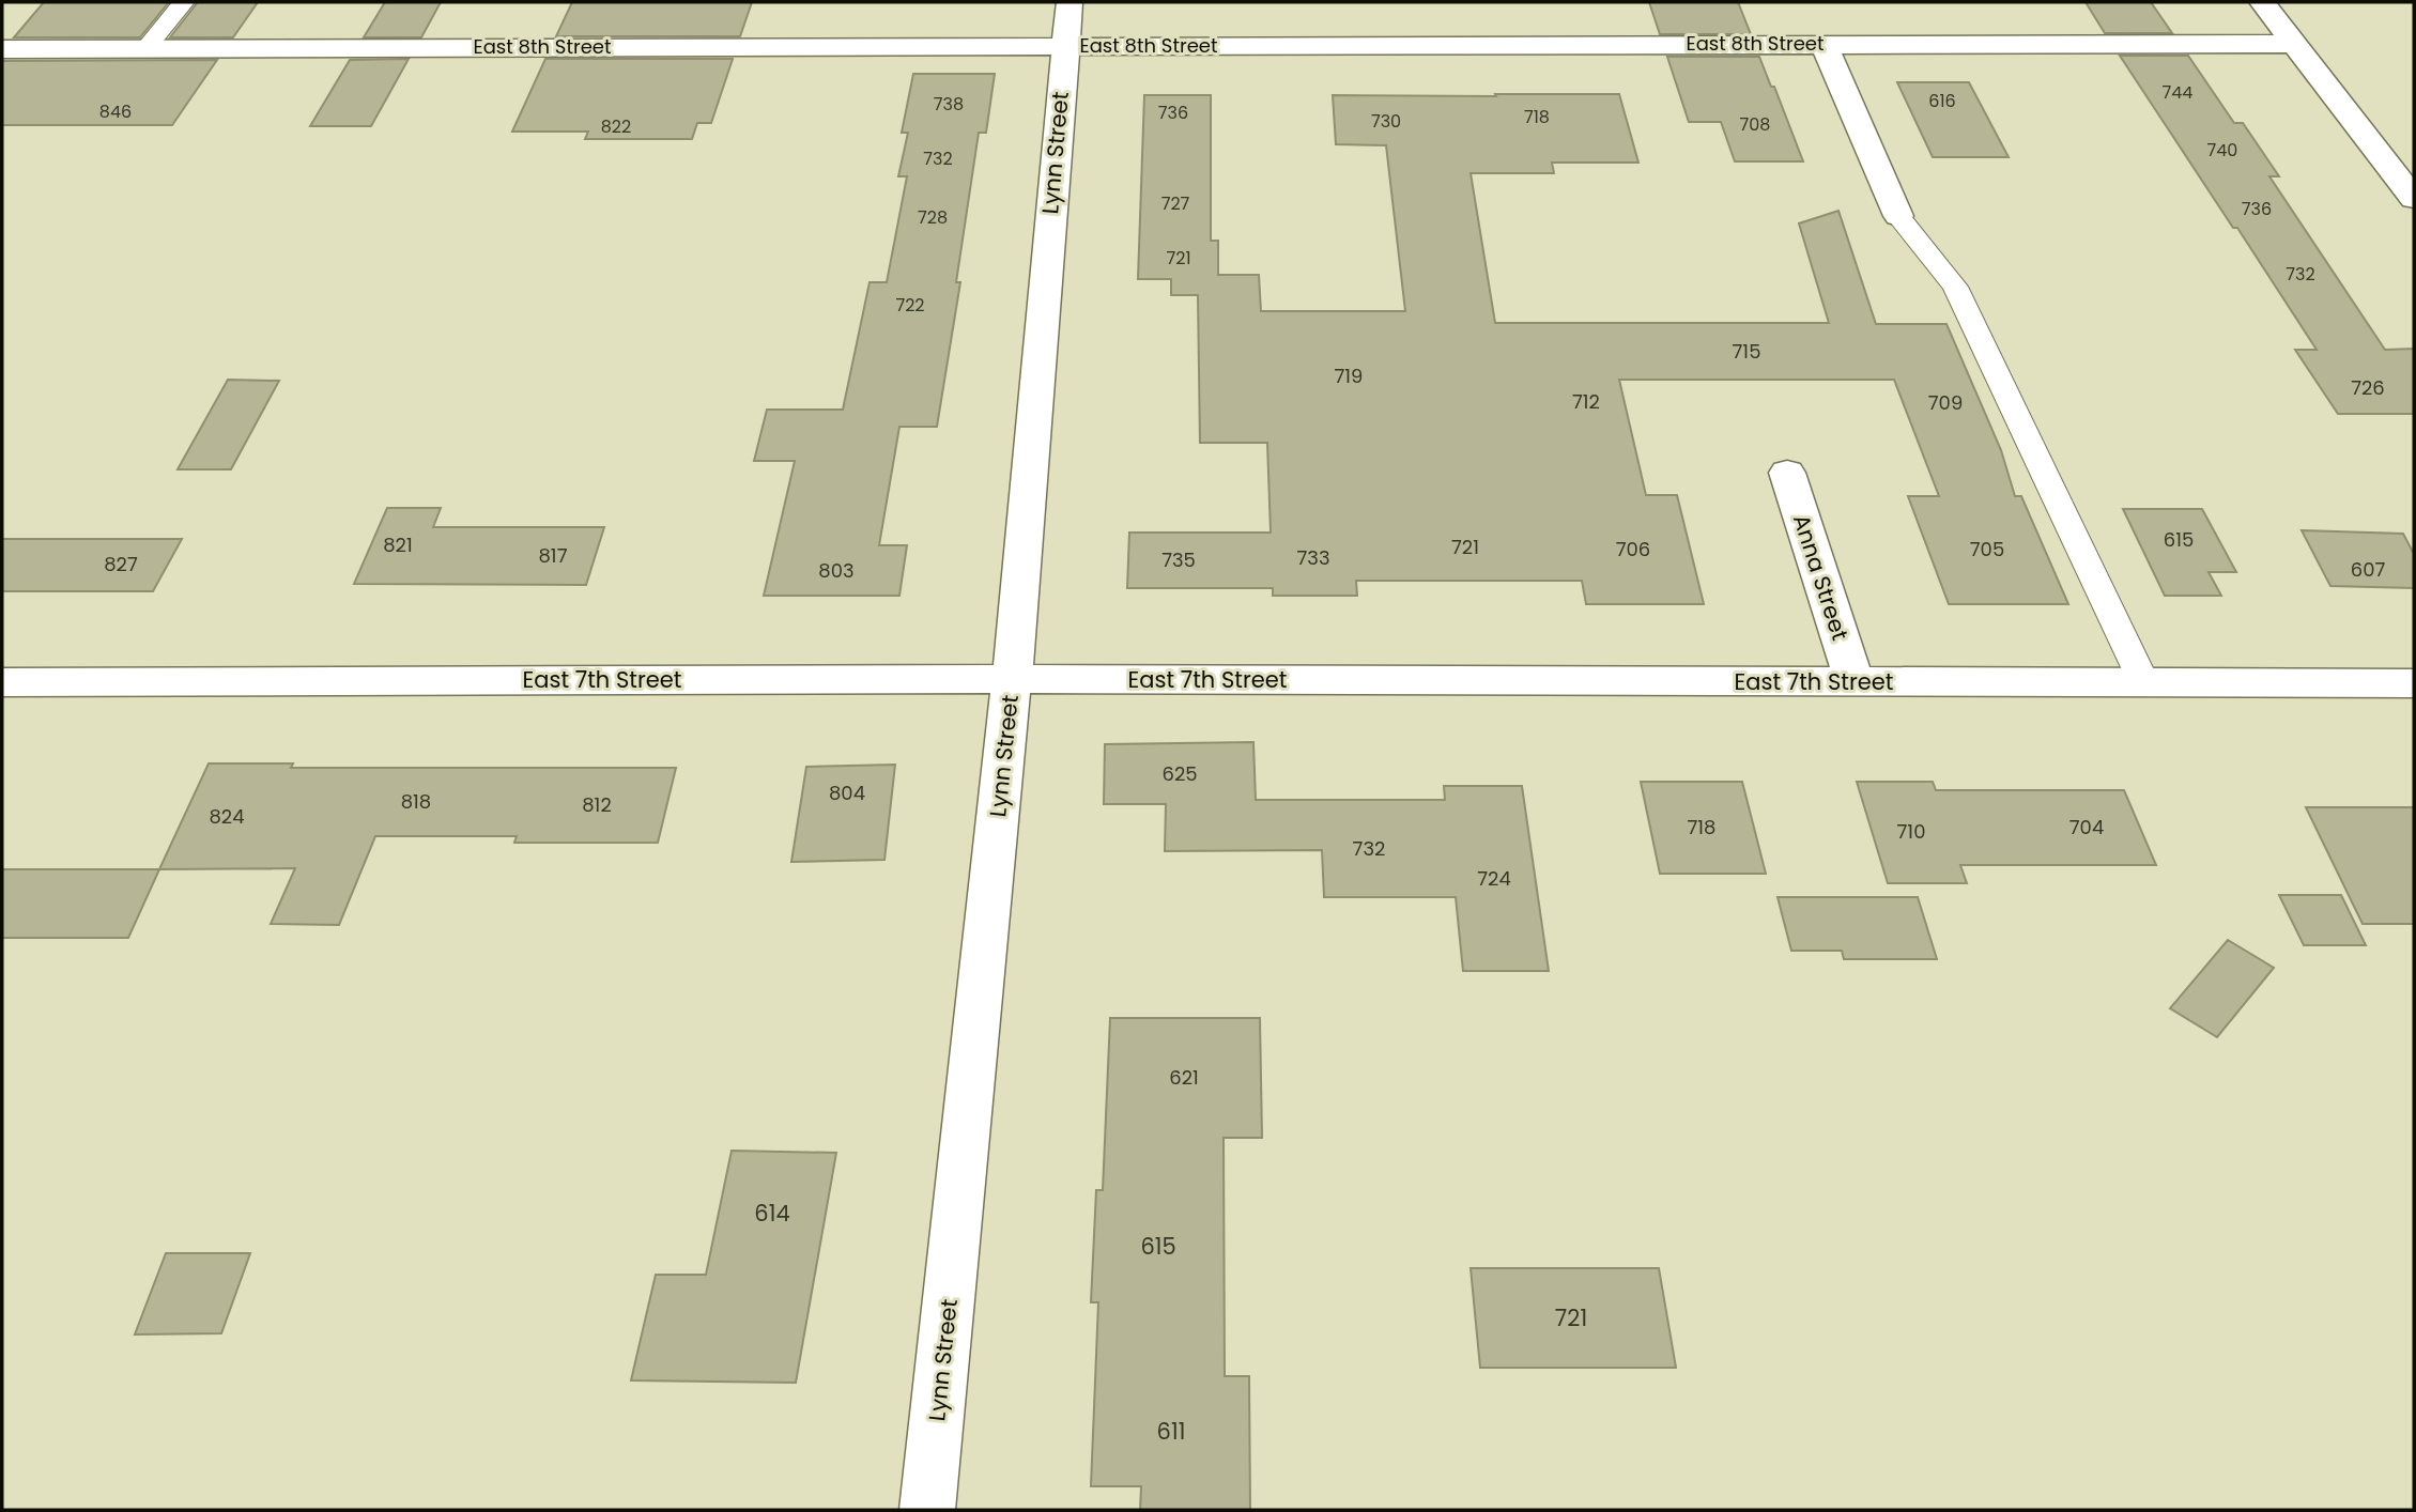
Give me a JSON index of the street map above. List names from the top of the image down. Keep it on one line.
{"streets":{"street":["East 8th Street","Lynn Street","Anna Street","East 7th Street"]},"crossings":[["East 8th Street","Lynn Street"],["Lynn Street","East 7th Street"],["Anna Street","East 7th Street"]],"house_numbers":["744","616","738","846","736","718","730","708","822","740","732","727","736","728","721","732","722","715","719","726","712","709","615","821","721","706","705","817","733","735","827","607","803","625","804","818","812","824","718","704","710","732","724","621","614","615","721","611"]}
